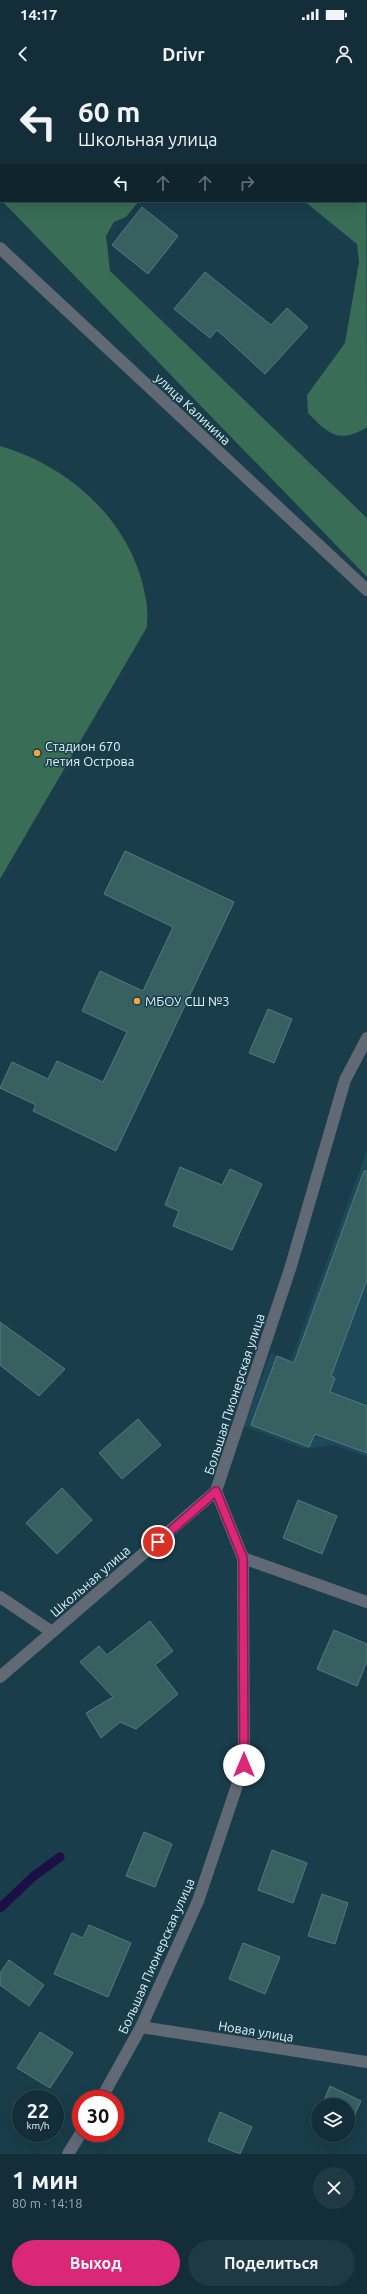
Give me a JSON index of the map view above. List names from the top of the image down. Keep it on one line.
{"streets":{"street":["улица Калинина","Большая Пионерская улица","Школьная улица","Новая улица"]},"crossings":[["Большая Пионерская улица","Школьная улица"],["Большая Пионерская улица","Новая улица"]],"places":["Стадион 670 летия Острова","МБОУ СШ №3"],"page":{"status":"14:17","header":"Drivr","turn":["60 m","Школьная улица"],"speed":"22 km/h","limit":"30","heading":["1 мин","80 m · 14:18"],"buttons":["Выход","Поделиться"]}}
